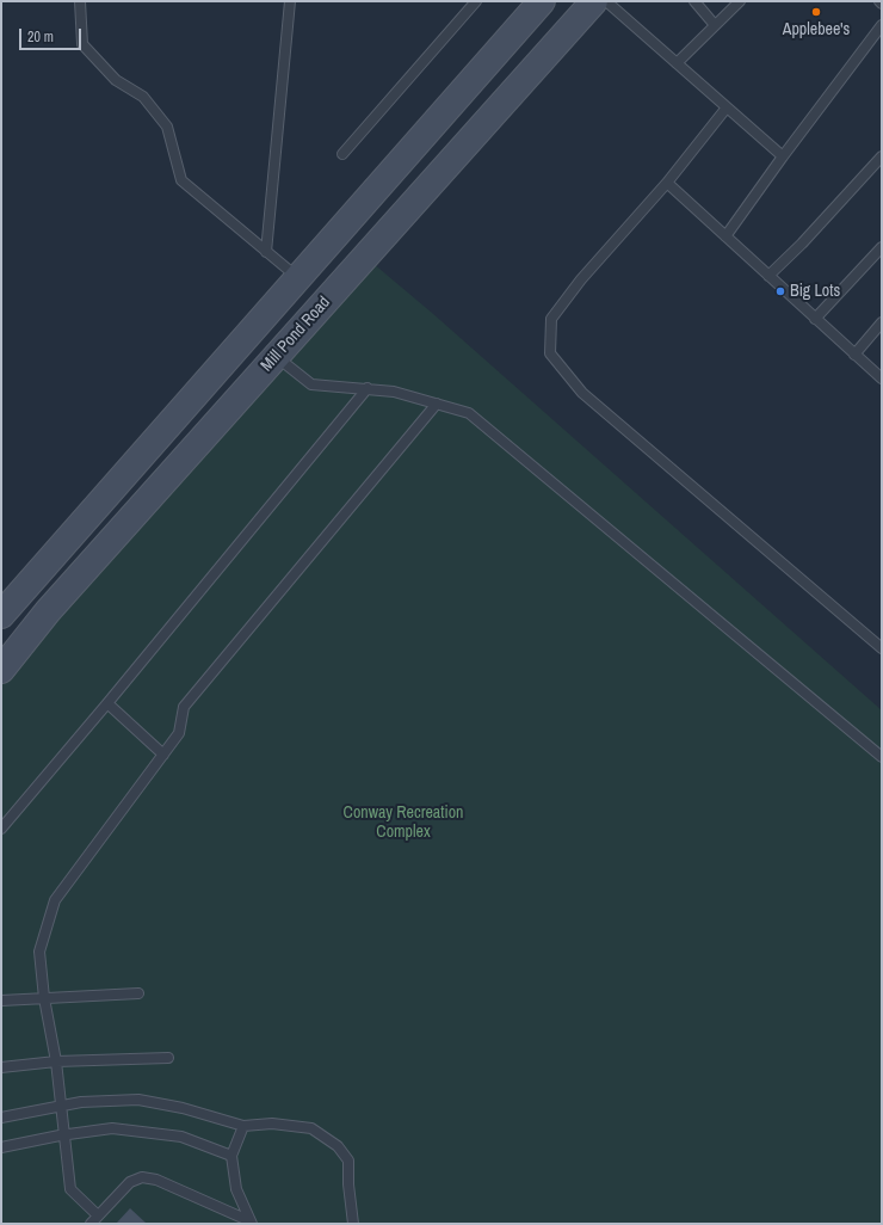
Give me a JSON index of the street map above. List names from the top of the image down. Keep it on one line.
{"streets":{"main road":["Mill Pond Road"]},"parks":["Conway Recreation Complex"],"places":["Applebee's","Big Lots"],"scale_bar":"20 m"}
